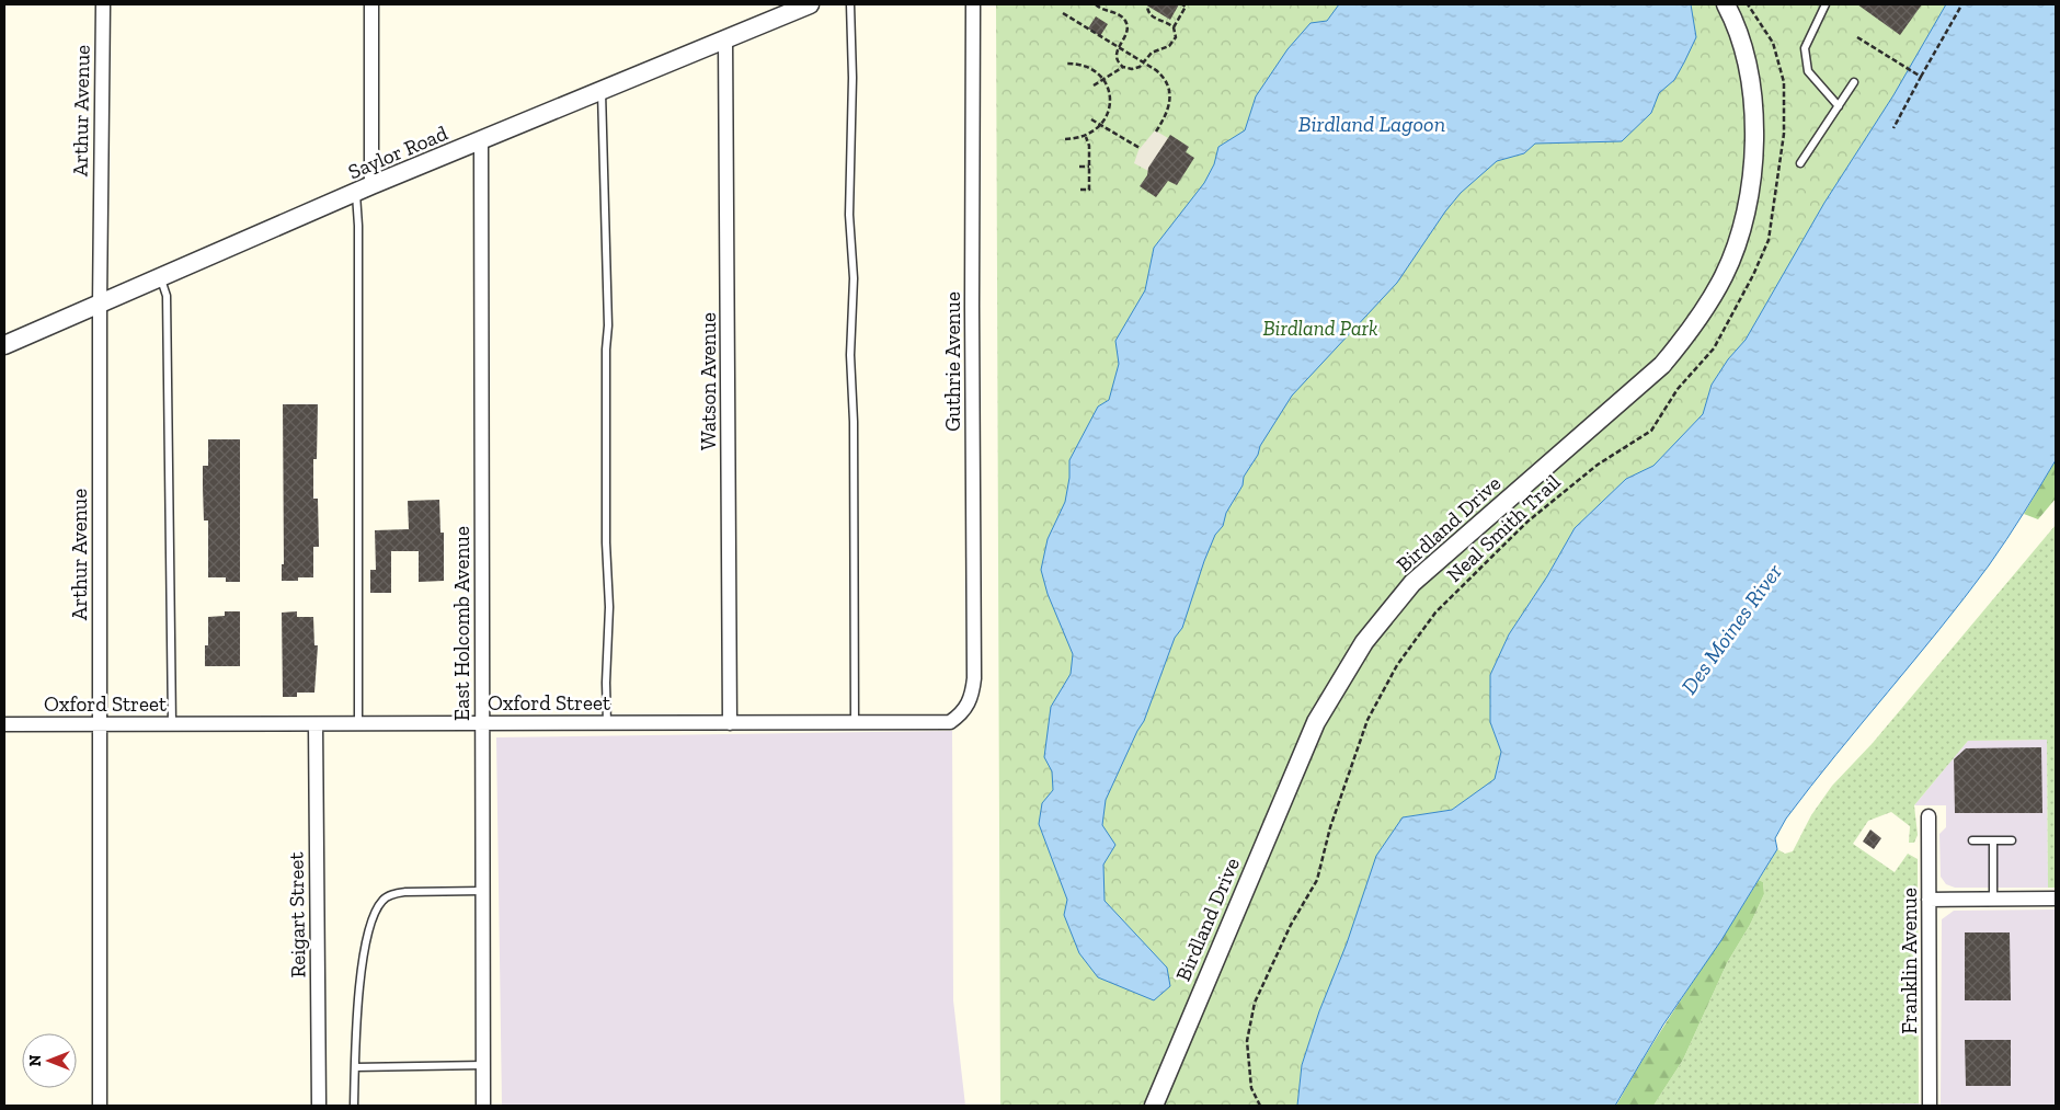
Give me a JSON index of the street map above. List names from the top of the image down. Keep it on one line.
{"streets":{"street":["Arthur Avenue","Saylor Road","Guthrie Avenue","Watson Avenue","Birdland Drive","East Holcomb Avenue","Oxford Street","Reigart Street","Franklin Avenue"],"path":["Neal Smith Trail"]},"crossings":[["Arthur Avenue","Saylor Road"],["Arthur Avenue","Oxford Street"],["Saylor Road","Watson Avenue"],["Saylor Road","East Holcomb Avenue"],["Guthrie Avenue","Oxford Street"],["Watson Avenue","Oxford Street"],["East Holcomb Avenue","Oxford Street"],["Oxford Street","Reigart Street"]],"water":["Birdland Lagoon","Des Moines River"],"parks":["Birdland Park"],"north":"left"}
